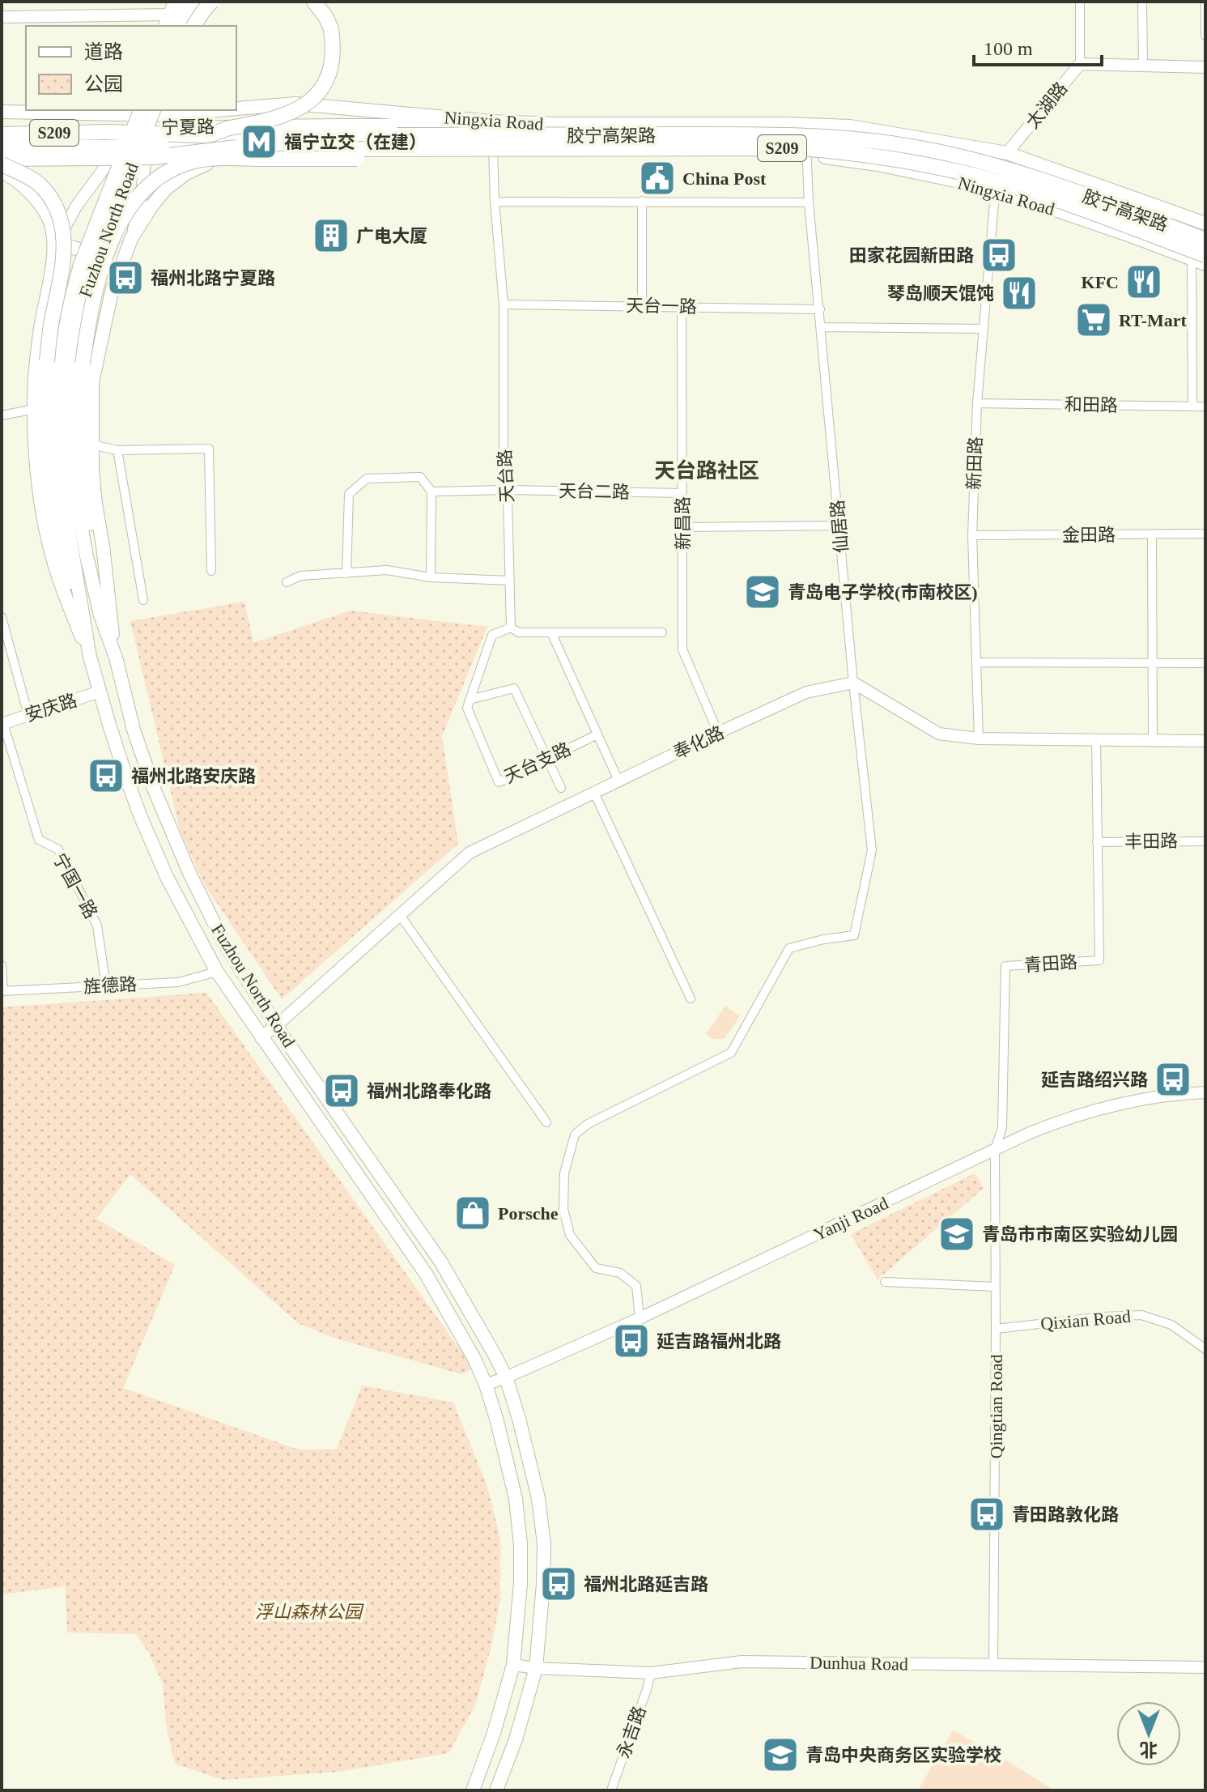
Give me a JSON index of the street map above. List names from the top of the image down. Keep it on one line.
{"streets":{"highway":["S209","胶宁高架路"],"main road":["太湖路","Ningxia Road","宁夏路","Fuzhou North Road","安庆路","奉化路","Yanji Road","Dunhua Road"],"street":["天台一路","和田路","新田路","天台路","天台二路","新昌路","仙居路","金田路","天台支路","丰田路","宁国一路","青田路","旌德路","Qixian Road","Qingtian Road","永吉路"]},"crossings":[["太湖路","Ningxia Road"],["太湖路","新田路"],["Ningxia Road","宁夏路"],["Ningxia Road","胶宁高架路"],["Ningxia Road","新田路"],["Ningxia Road","天台路"],["Ningxia Road","仙居路"],["宁夏路","天台路"],["Fuzhou North Road","安庆路"],["Fuzhou North Road","奉化路"],["Fuzhou North Road","旌德路"],["Fuzhou North Road","Yanji Road"],["Fuzhou North Road","Dunhua Road"],["天台一路","天台路"],["天台一路","新昌路"],["天台一路","仙居路"],["和田路","新田路"],["新田路","金田路"],["天台路","天台二路"],["天台二路","新昌路"],["新昌路","奉化路"],["仙居路","奉化路"],["仙居路","Yanji Road"],["安庆路","宁国一路"],["丰田路","青田路"],["宁国一路","旌德路"],["青田路","Yanji Road"],["青田路","Qingtian Road"],["Yanji Road","Qingtian Road"],["Qixian Road","Qingtian Road"],["Qingtian Road","Dunhua Road"],["Dunhua Road","永吉路"]],"districts":["天台路社区"],"parks":["浮山森林公园"],"places":{"metro station":["福宁立交（在建）"],"public building":["China Post"],"building":["广电大厦"],"bus stop":["田家花园新田路","福州北路宁夏路","福州北路安庆路","延吉路绍兴路","福州北路奉化路","延吉路福州北路","青田路敦化路","福州北路延吉路"],"restaurant":["KFC","琴岛顺天馄饨"],"supermarket":["RT-Mart"],"school or university":["青岛电子学校(市南校区)","青岛市市南区实验幼儿园","青岛中央商务区实验学校"],"shop":["Porsche"]},"legend":["道路","公园"],"scale_bar":"100 m","north":"bottom"}
